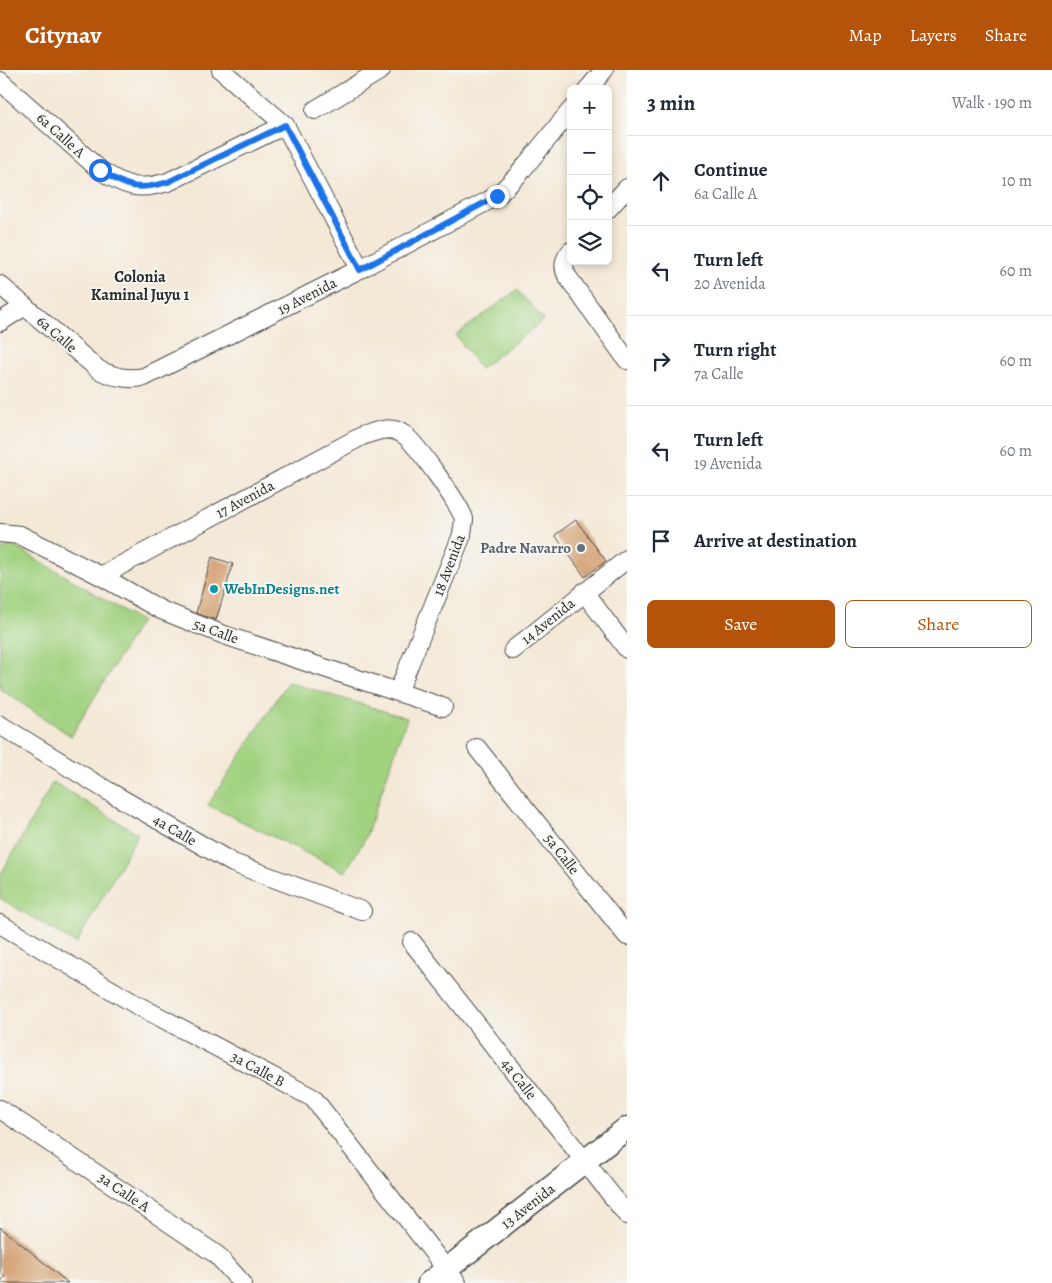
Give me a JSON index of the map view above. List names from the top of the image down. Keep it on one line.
{"streets":{"street":["6a Calle A","19 Avenida","6a Calle","17 Avenida","18 Avenida","14 Avenida","5a Calle","4a Calle","3a Calle B","3a Calle A","13 Avenida"]},"crossings":[["19 Avenida","6a Calle"],["17 Avenida","18 Avenida"],["17 Avenida","5a Calle"],["18 Avenida","5a Calle"],["4a Calle","13 Avenida"],["3a Calle B","13 Avenida"]],"districts":["Colonia Kaminal Juyu 1"],"places":["Padre Navarro","WebInDesigns.net"],"page":{"header":"Citynav","nav":["Map","Layers","Share"],"heading":["3 min","Walk · 190 m"],"map_buttons":["+","−"],"list":[["Continue","6a Calle A","10 m"],["Turn left","20 Avenida","60 m"],["Turn right","7a Calle","60 m"],["Turn left","19 Avenida","60 m"],"Arrive at destination"],"buttons":["Save","Share"]}}
